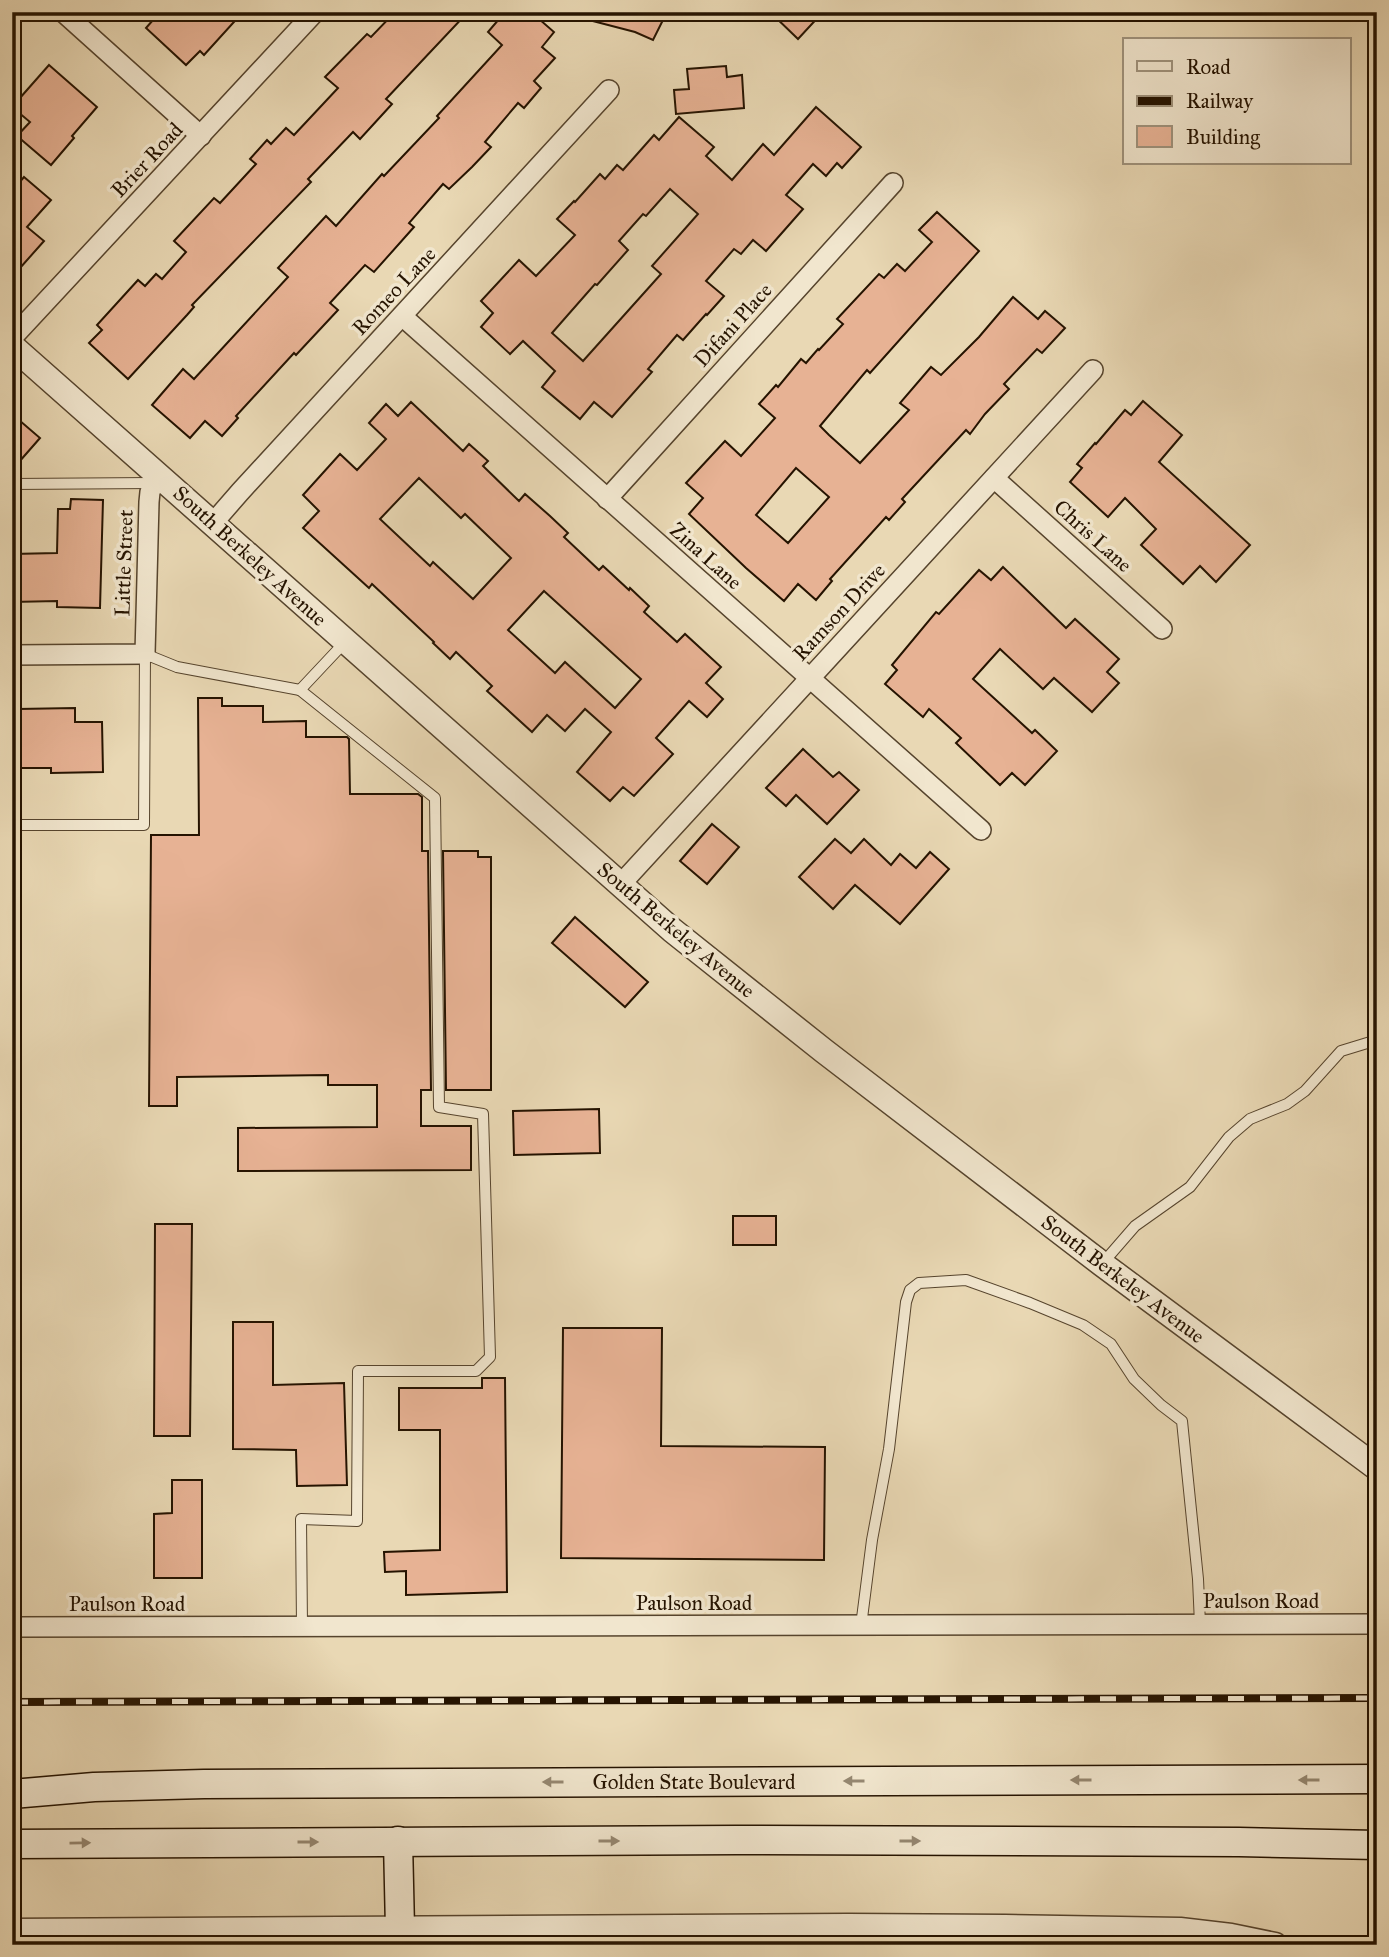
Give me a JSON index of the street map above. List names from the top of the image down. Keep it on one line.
{"streets":{"main road":["Golden State Boulevard"],"street":["Brier Road","Romeo Lane","Difani Place","Chris Lane","South Berkeley Avenue","Zina Lane","Little Street","Ramson Drive","Paulson Road"]},"crossings":[["Romeo Lane","South Berkeley Avenue"],["Romeo Lane","Zina Lane"],["Difani Place","Zina Lane"],["Chris Lane","Ramson Drive"],["South Berkeley Avenue","Little Street"],["South Berkeley Avenue","Ramson Drive"],["Zina Lane","Ramson Drive"]],"legend":["Road","Railway","Building"]}
